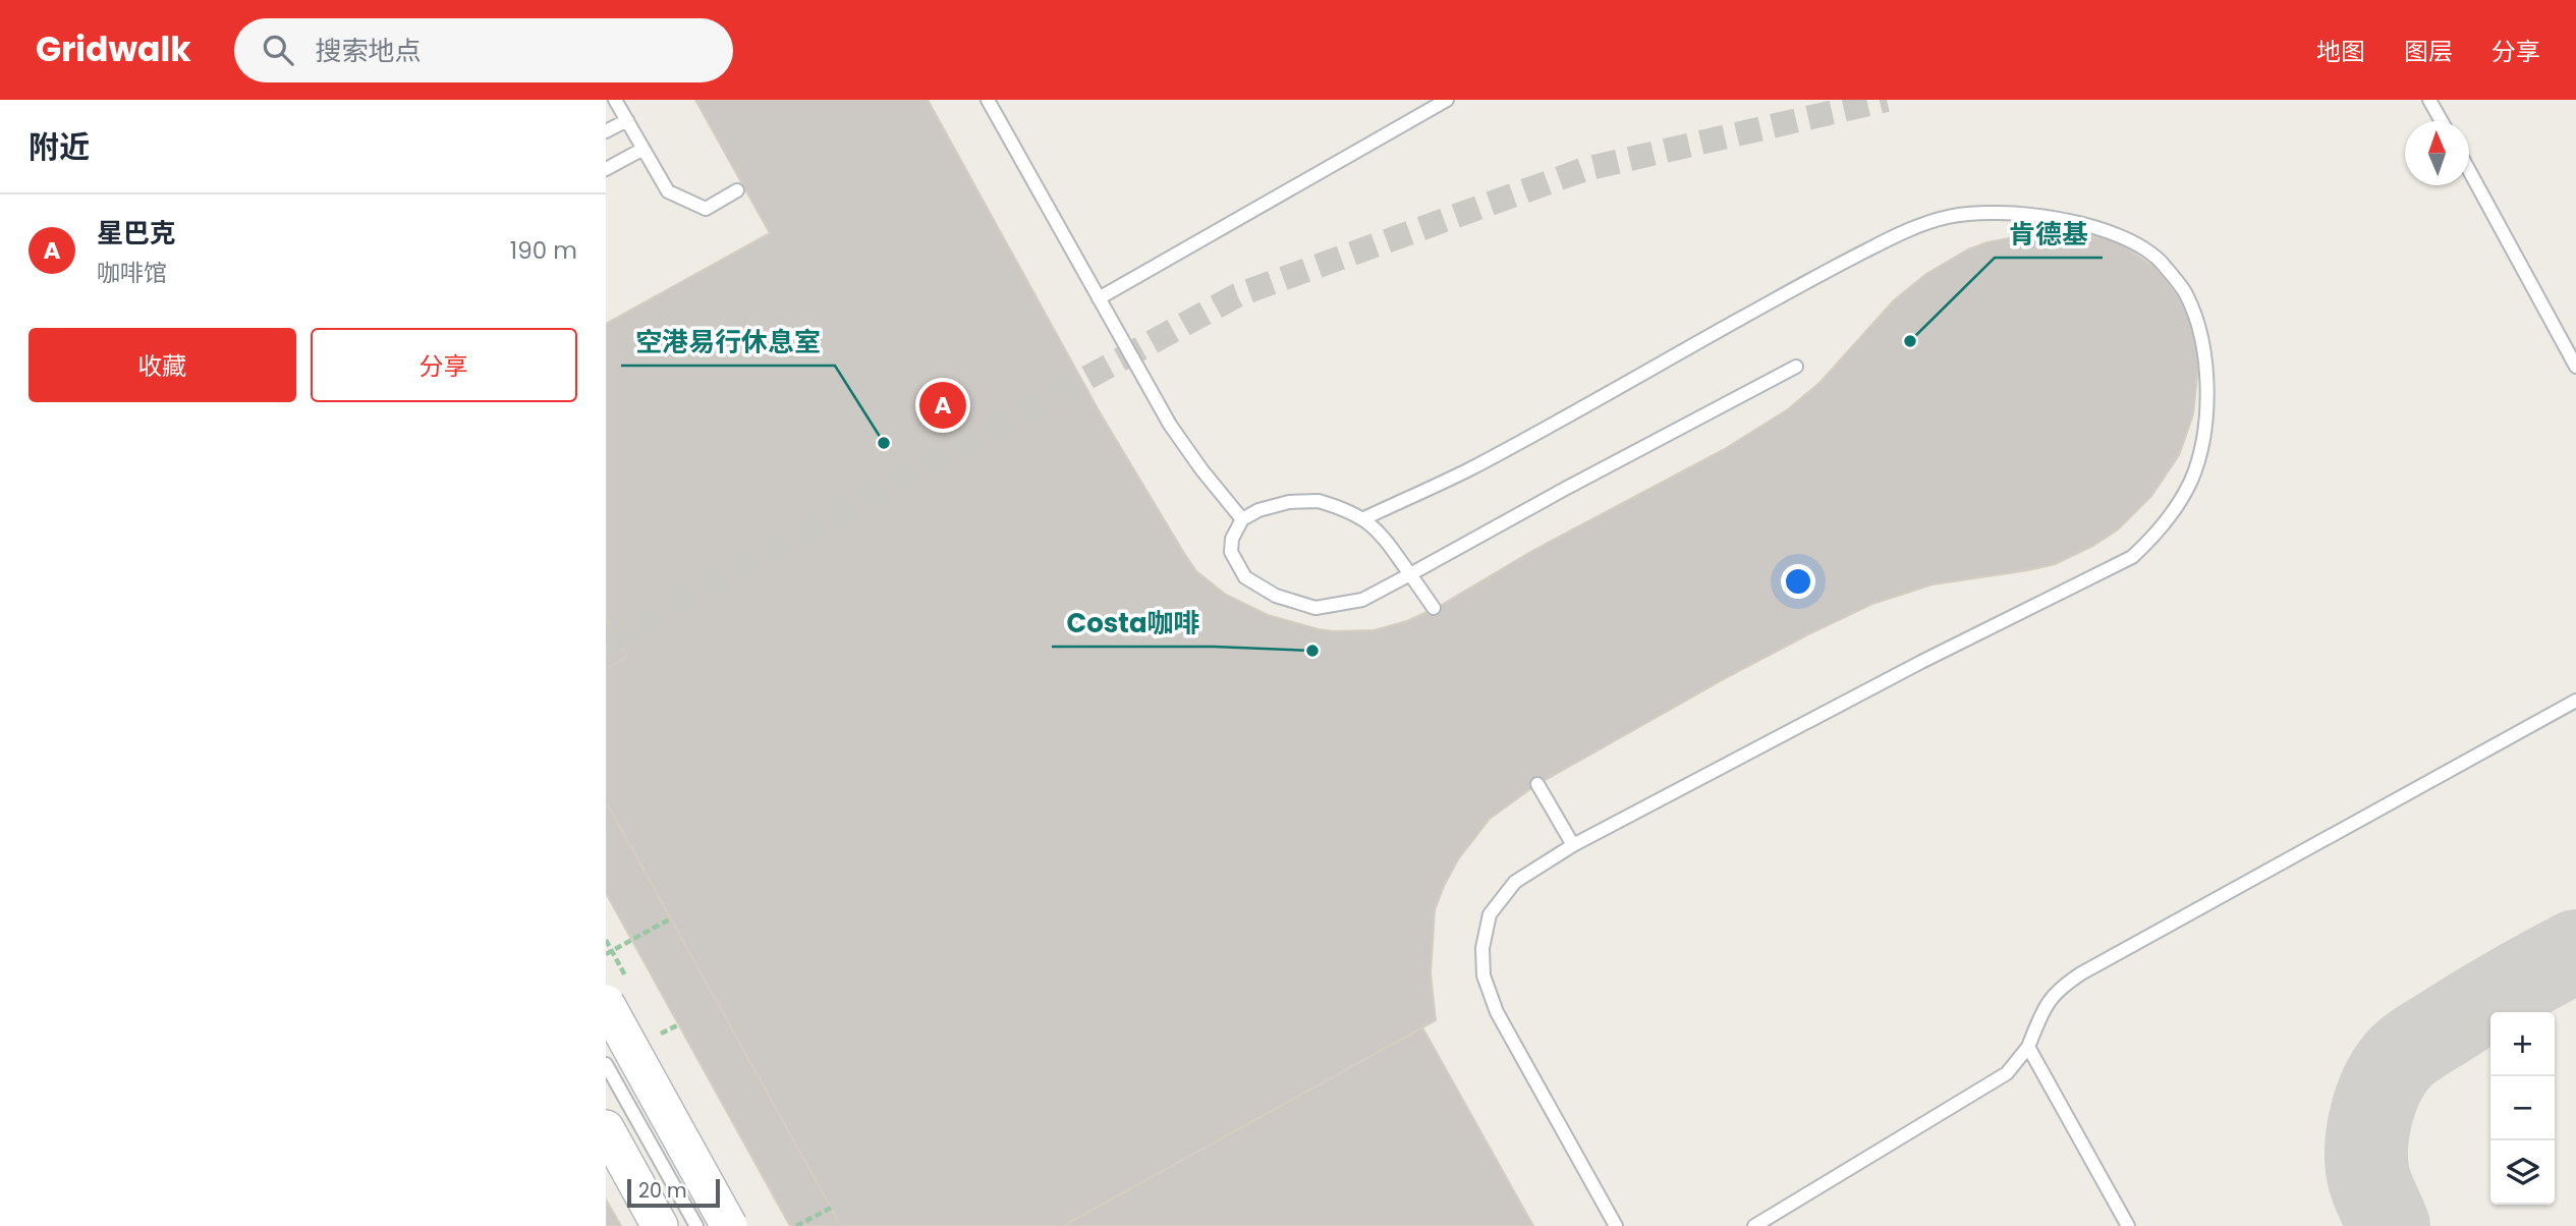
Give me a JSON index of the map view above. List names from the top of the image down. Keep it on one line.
{"places":["肯德基","空港易行休息室","Costa咖啡"],"scale_bar":"20 m","north":"top","page":{"header":"Gridwalk","search":"搜索地点","nav":["地图","图层","分享"],"heading":"附近","list":[{"mark":"A","name":"星巴克","note":"咖啡馆","value":"190 m"}],"buttons":["收藏","分享"],"pins":"A","map_buttons":["+","−"],"scale":"20 m"}}
